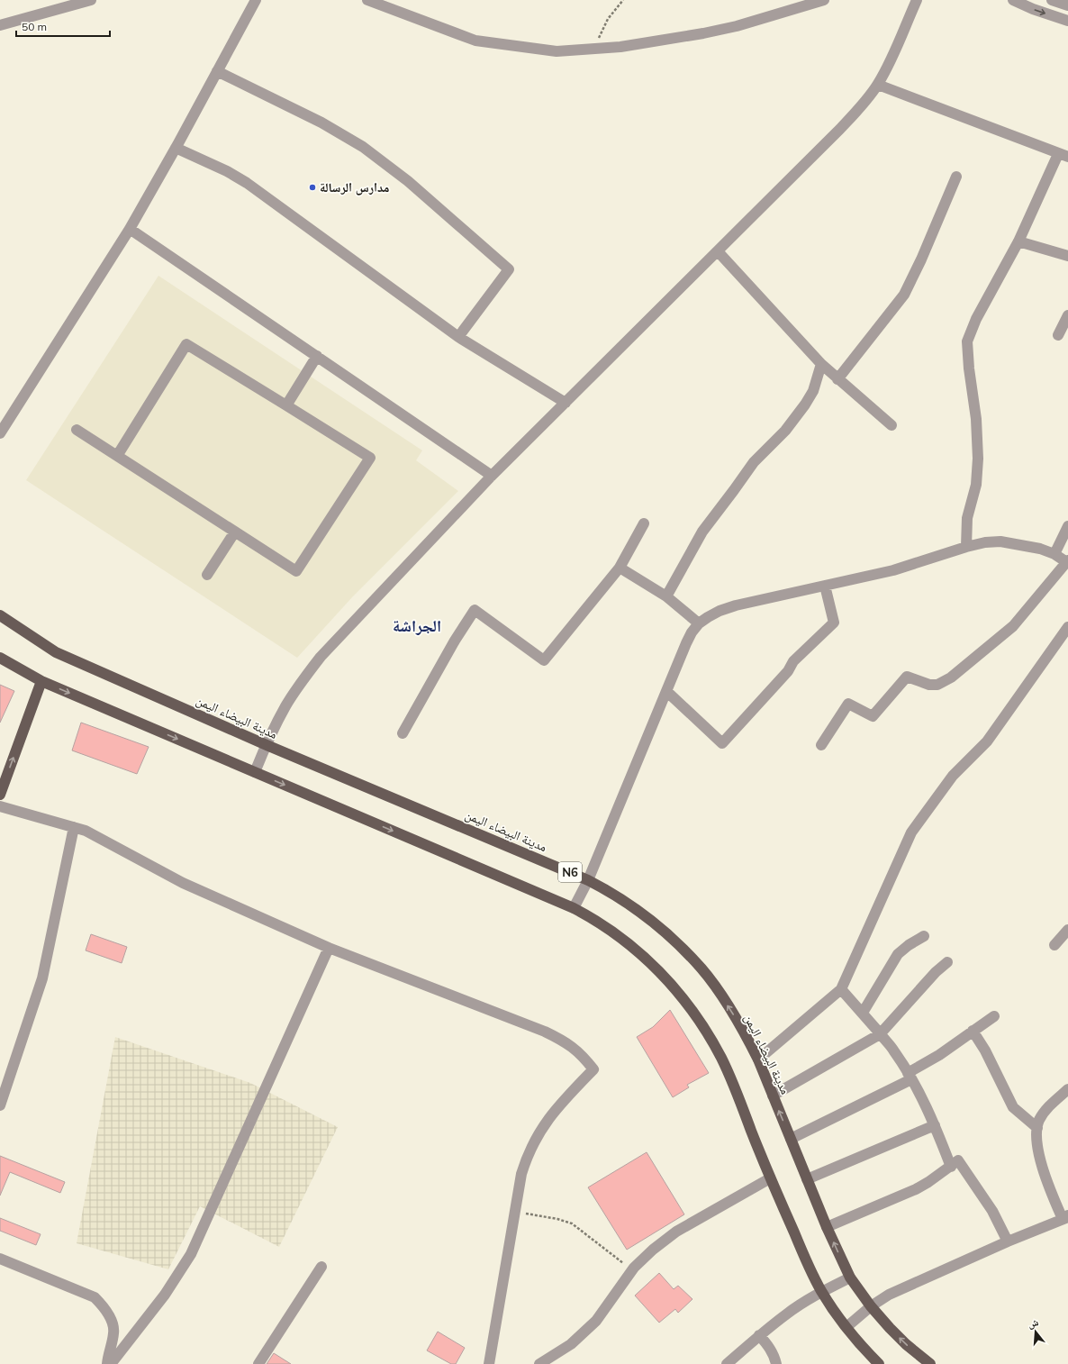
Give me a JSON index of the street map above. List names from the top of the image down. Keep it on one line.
{"streets":{"main road":["مدينة البيضاء اليمن","N6"]},"districts":["الجراشة"],"places":["مدارس الرسالة"],"scale_bar":"50 m","north":"top"}
